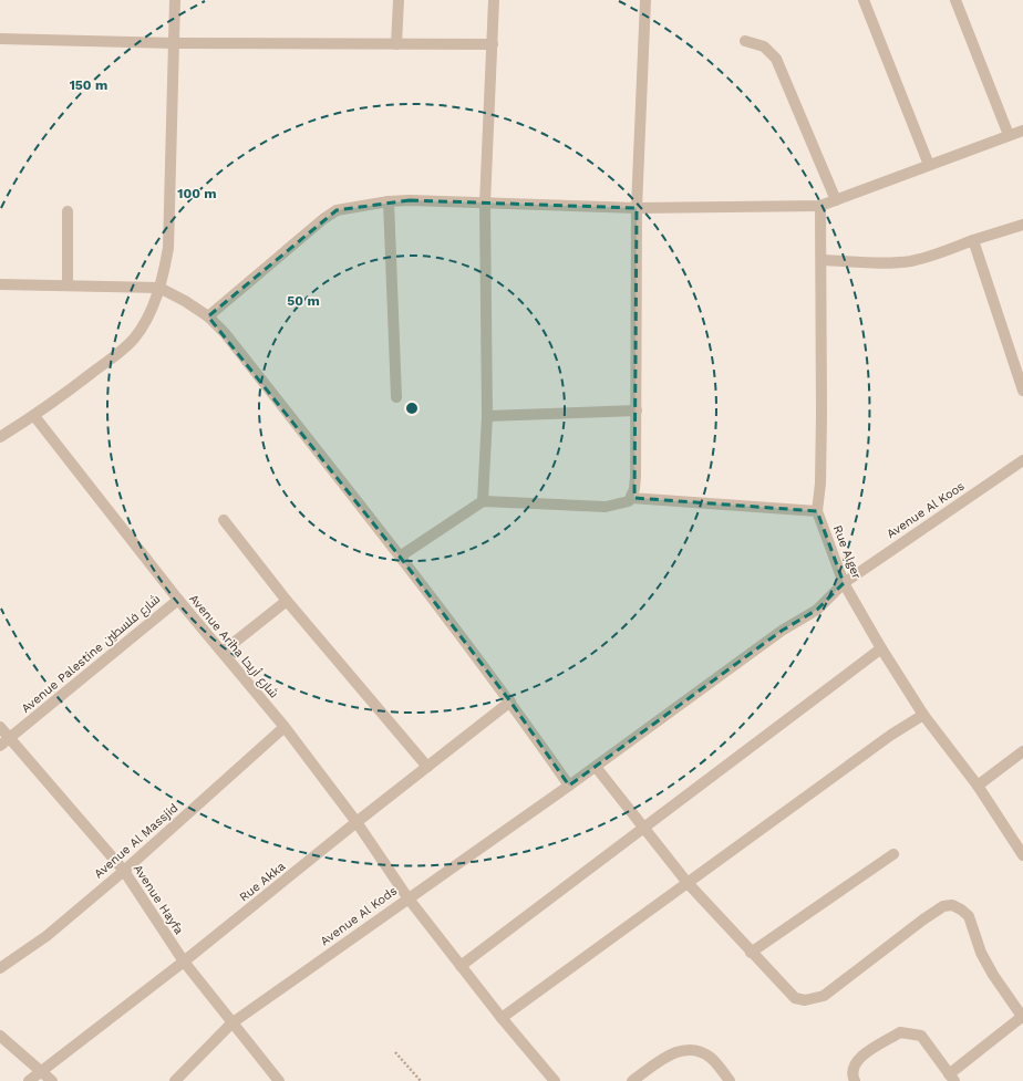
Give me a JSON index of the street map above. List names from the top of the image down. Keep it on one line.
{"streets":{"street":["Avenue Al Koos","Rue Alger","Avenue Ariha شارع أريحا","Avenue Palestine شارع فلسطين","Avenue Al Massjid","Rue Akka","Avenue Hayfa","Avenue Al Kods"]},"crossings":[["Avenue Al Koos","Rue Alger"],["Avenue Al Koos","Avenue Al Kods"],["Avenue Ariha شارع أريحا","Avenue Palestine شارع فلسطين"],["Avenue Ariha شارع أريحا","Avenue Al Massjid"],["Avenue Ariha شارع أريحا","Rue Akka"],["Avenue Ariha شارع أريحا","Avenue Al Kods"],["Avenue Palestine شارع فلسطين","Avenue Hayfa"],["Avenue Al Massjid","Avenue Hayfa"],["Rue Akka","Avenue Hayfa"],["Avenue Hayfa","Avenue Al Kods"]],"rings":["150 m","100 m","50 m"]}
